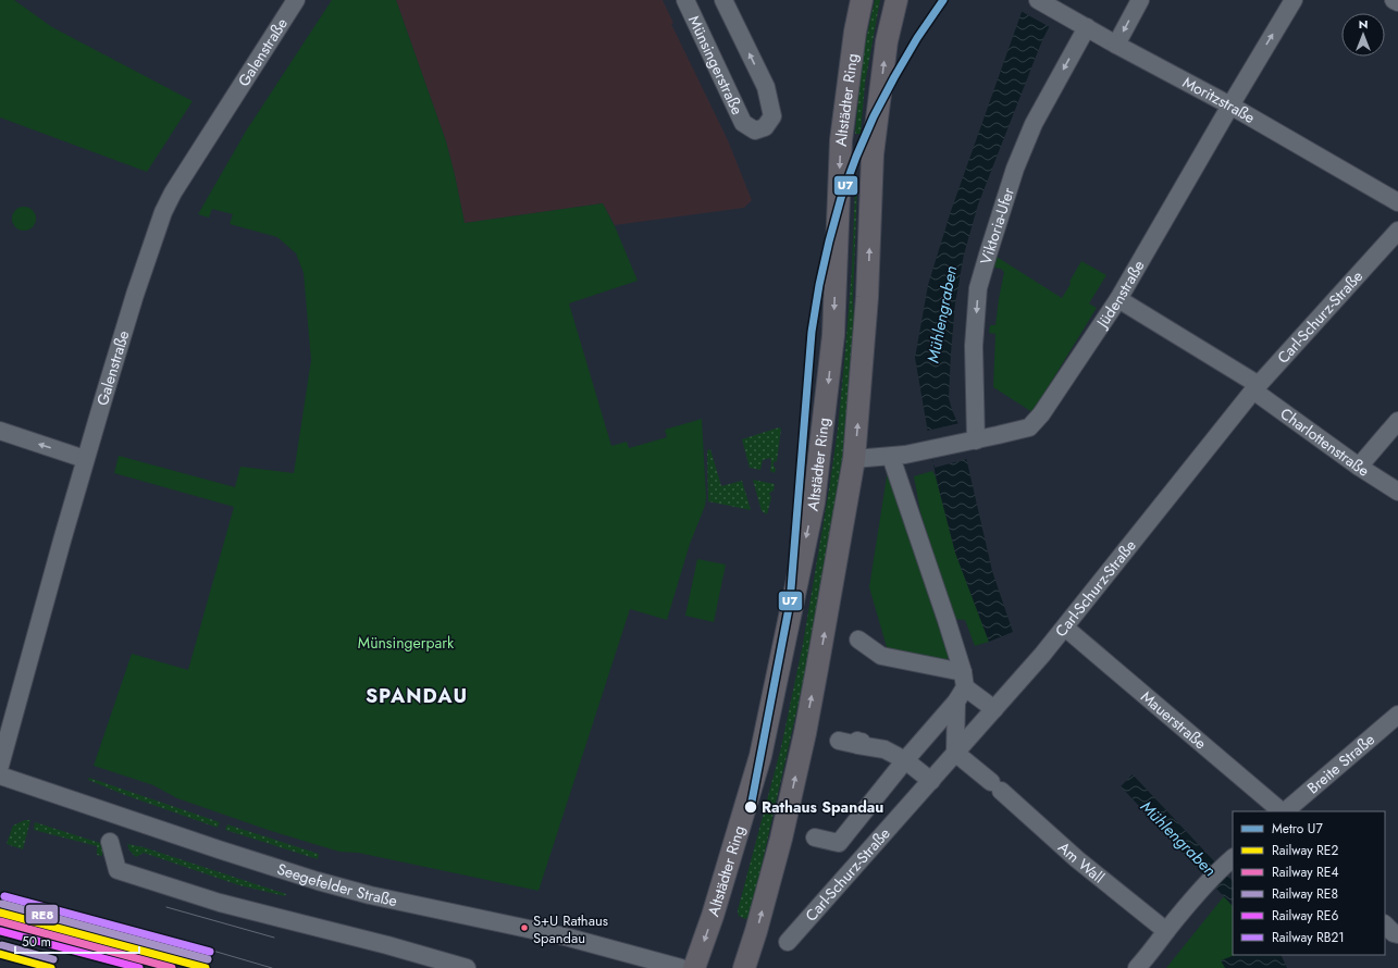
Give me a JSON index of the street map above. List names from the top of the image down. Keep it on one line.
{"streets":{"main road":["Altstädter Ring"],"street":["Galenstraße","Münsingerstraße","Moritzstraße","Viktoria-Ufer","Jüdenstraße","Carl-Schurz-Straße","Charlottenstraße","Mauerstraße","Breite Straße","Am Wall","Seegefelder Straße"]},"crossings":[["Altstädter Ring","Jüdenstraße"],["Moritzstraße","Viktoria-Ufer"],["Moritzstraße","Jüdenstraße"],["Viktoria-Ufer","Jüdenstraße"],["Jüdenstraße","Charlottenstraße"],["Carl-Schurz-Straße","Charlottenstraße"],["Carl-Schurz-Straße","Mauerstraße"],["Carl-Schurz-Straße","Am Wall"],["Mauerstraße","Breite Straße"]],"one_way":["Viktoria-Ufer"],"districts":["SPANDAU"],"water":["Mühlengraben"],"parks":["Münsingerpark"],"places":["Rathaus Spandau","S+U Rathaus Spandau"],"lines":["metro line U7","rail line RB21","rail line RE8","rail line RE2","rail line RE4","rail line RE6"],"legend":["Metro U7","Railway RE2","Railway RE4","Railway RE8","Railway RE6","Railway RB21"],"scale_bar":"50 m","north":"top"}
